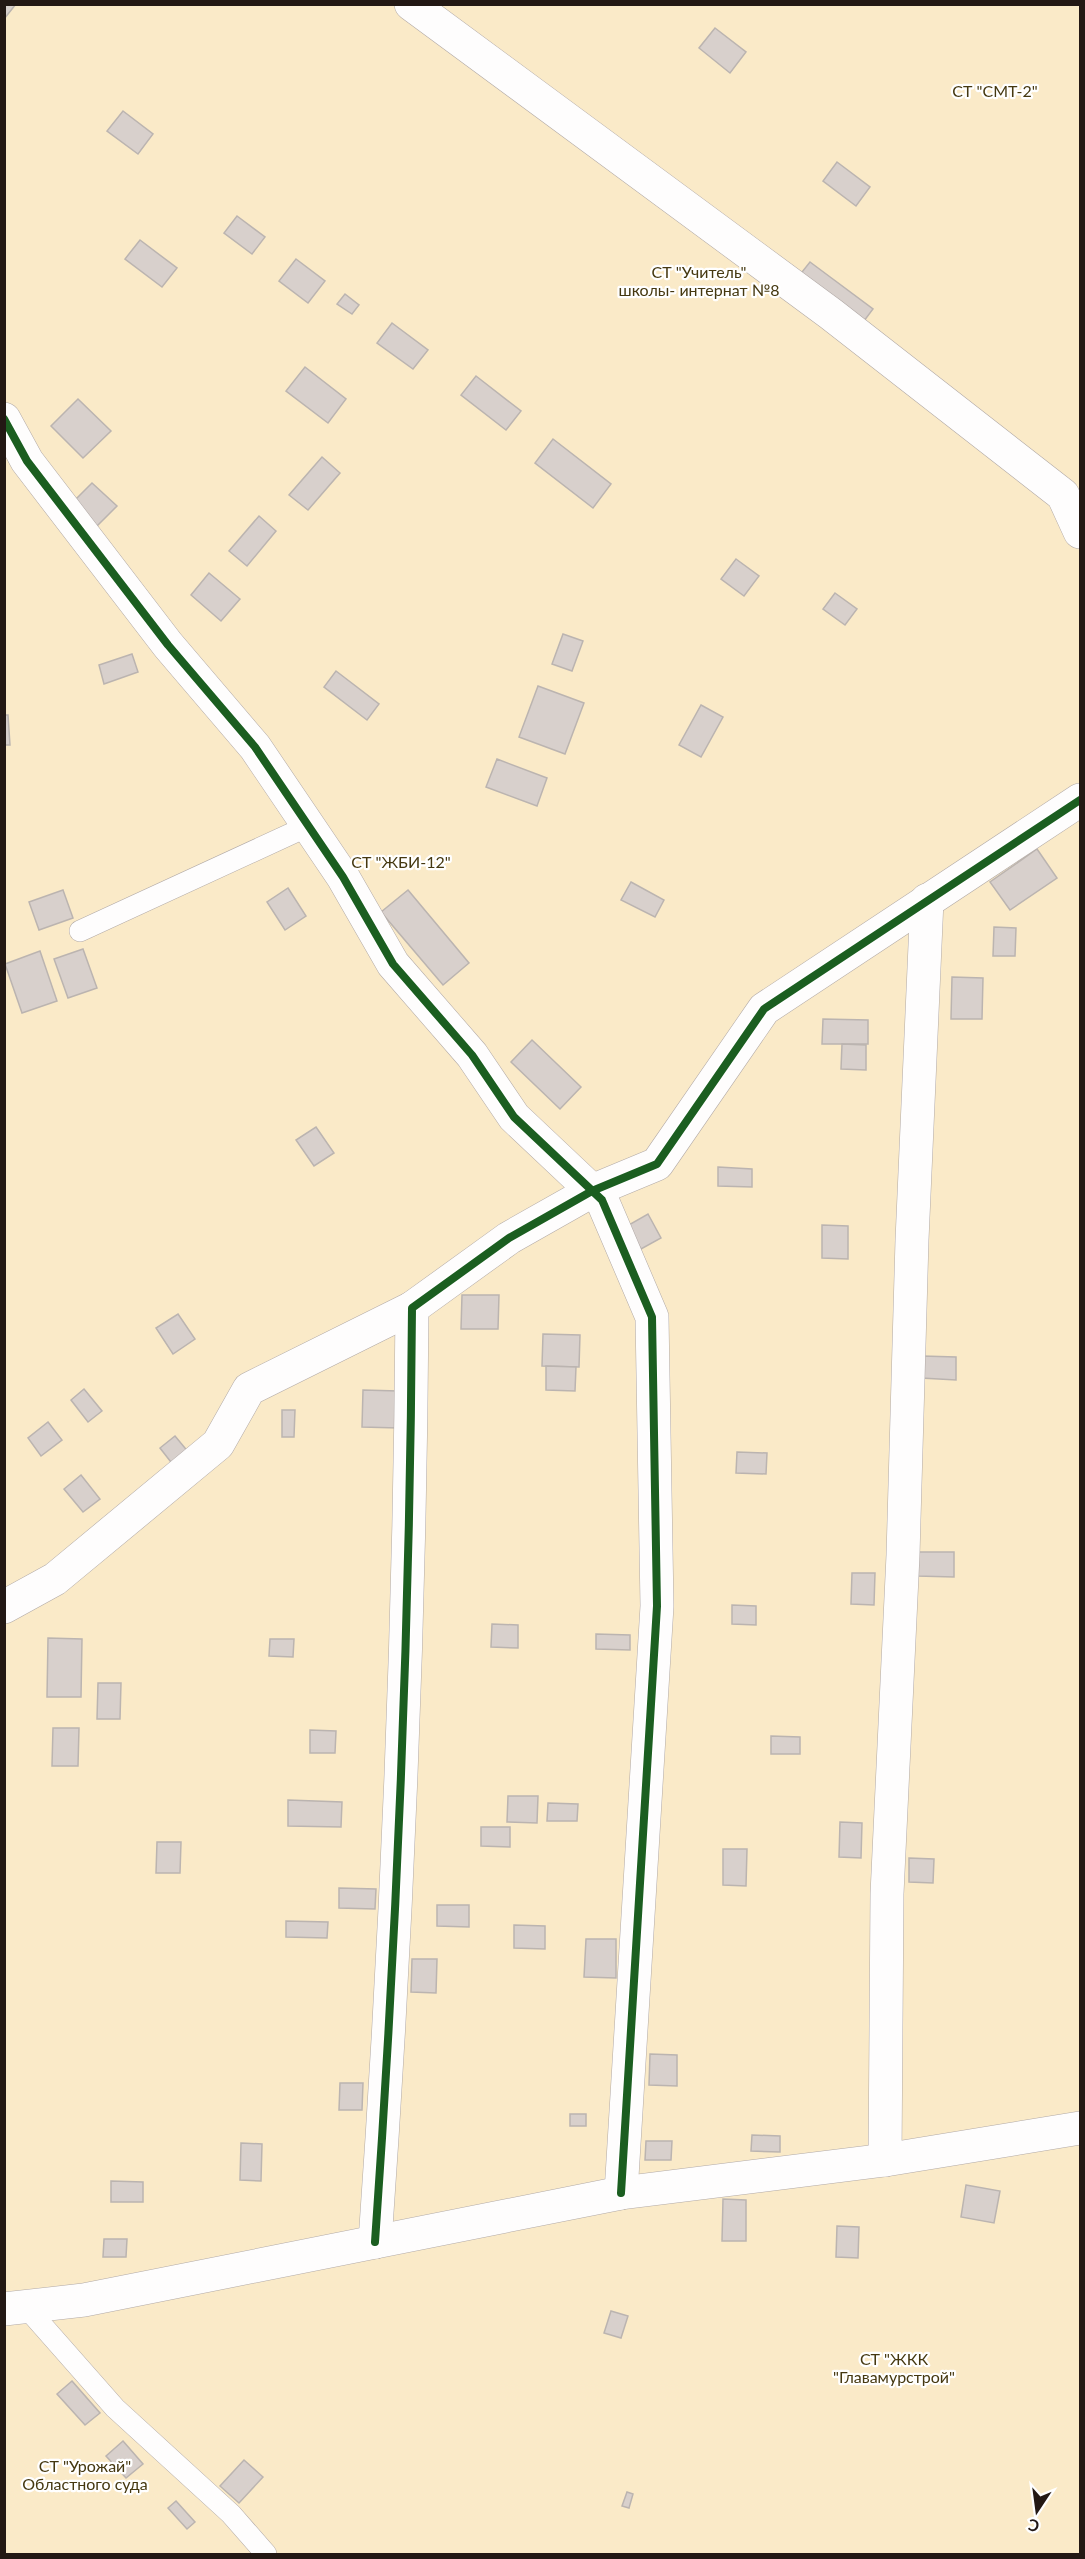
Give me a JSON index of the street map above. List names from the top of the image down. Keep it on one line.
{"parks":["СТ \"СМТ-2\"","СТ \"Учитель\" школы- интернат №8","СТ \"ЖБИ-12\"","СТ \"ЖКК \"Главамурстрой\"","СТ \"Урожай\" Областного суда"],"north":"bottom"}
